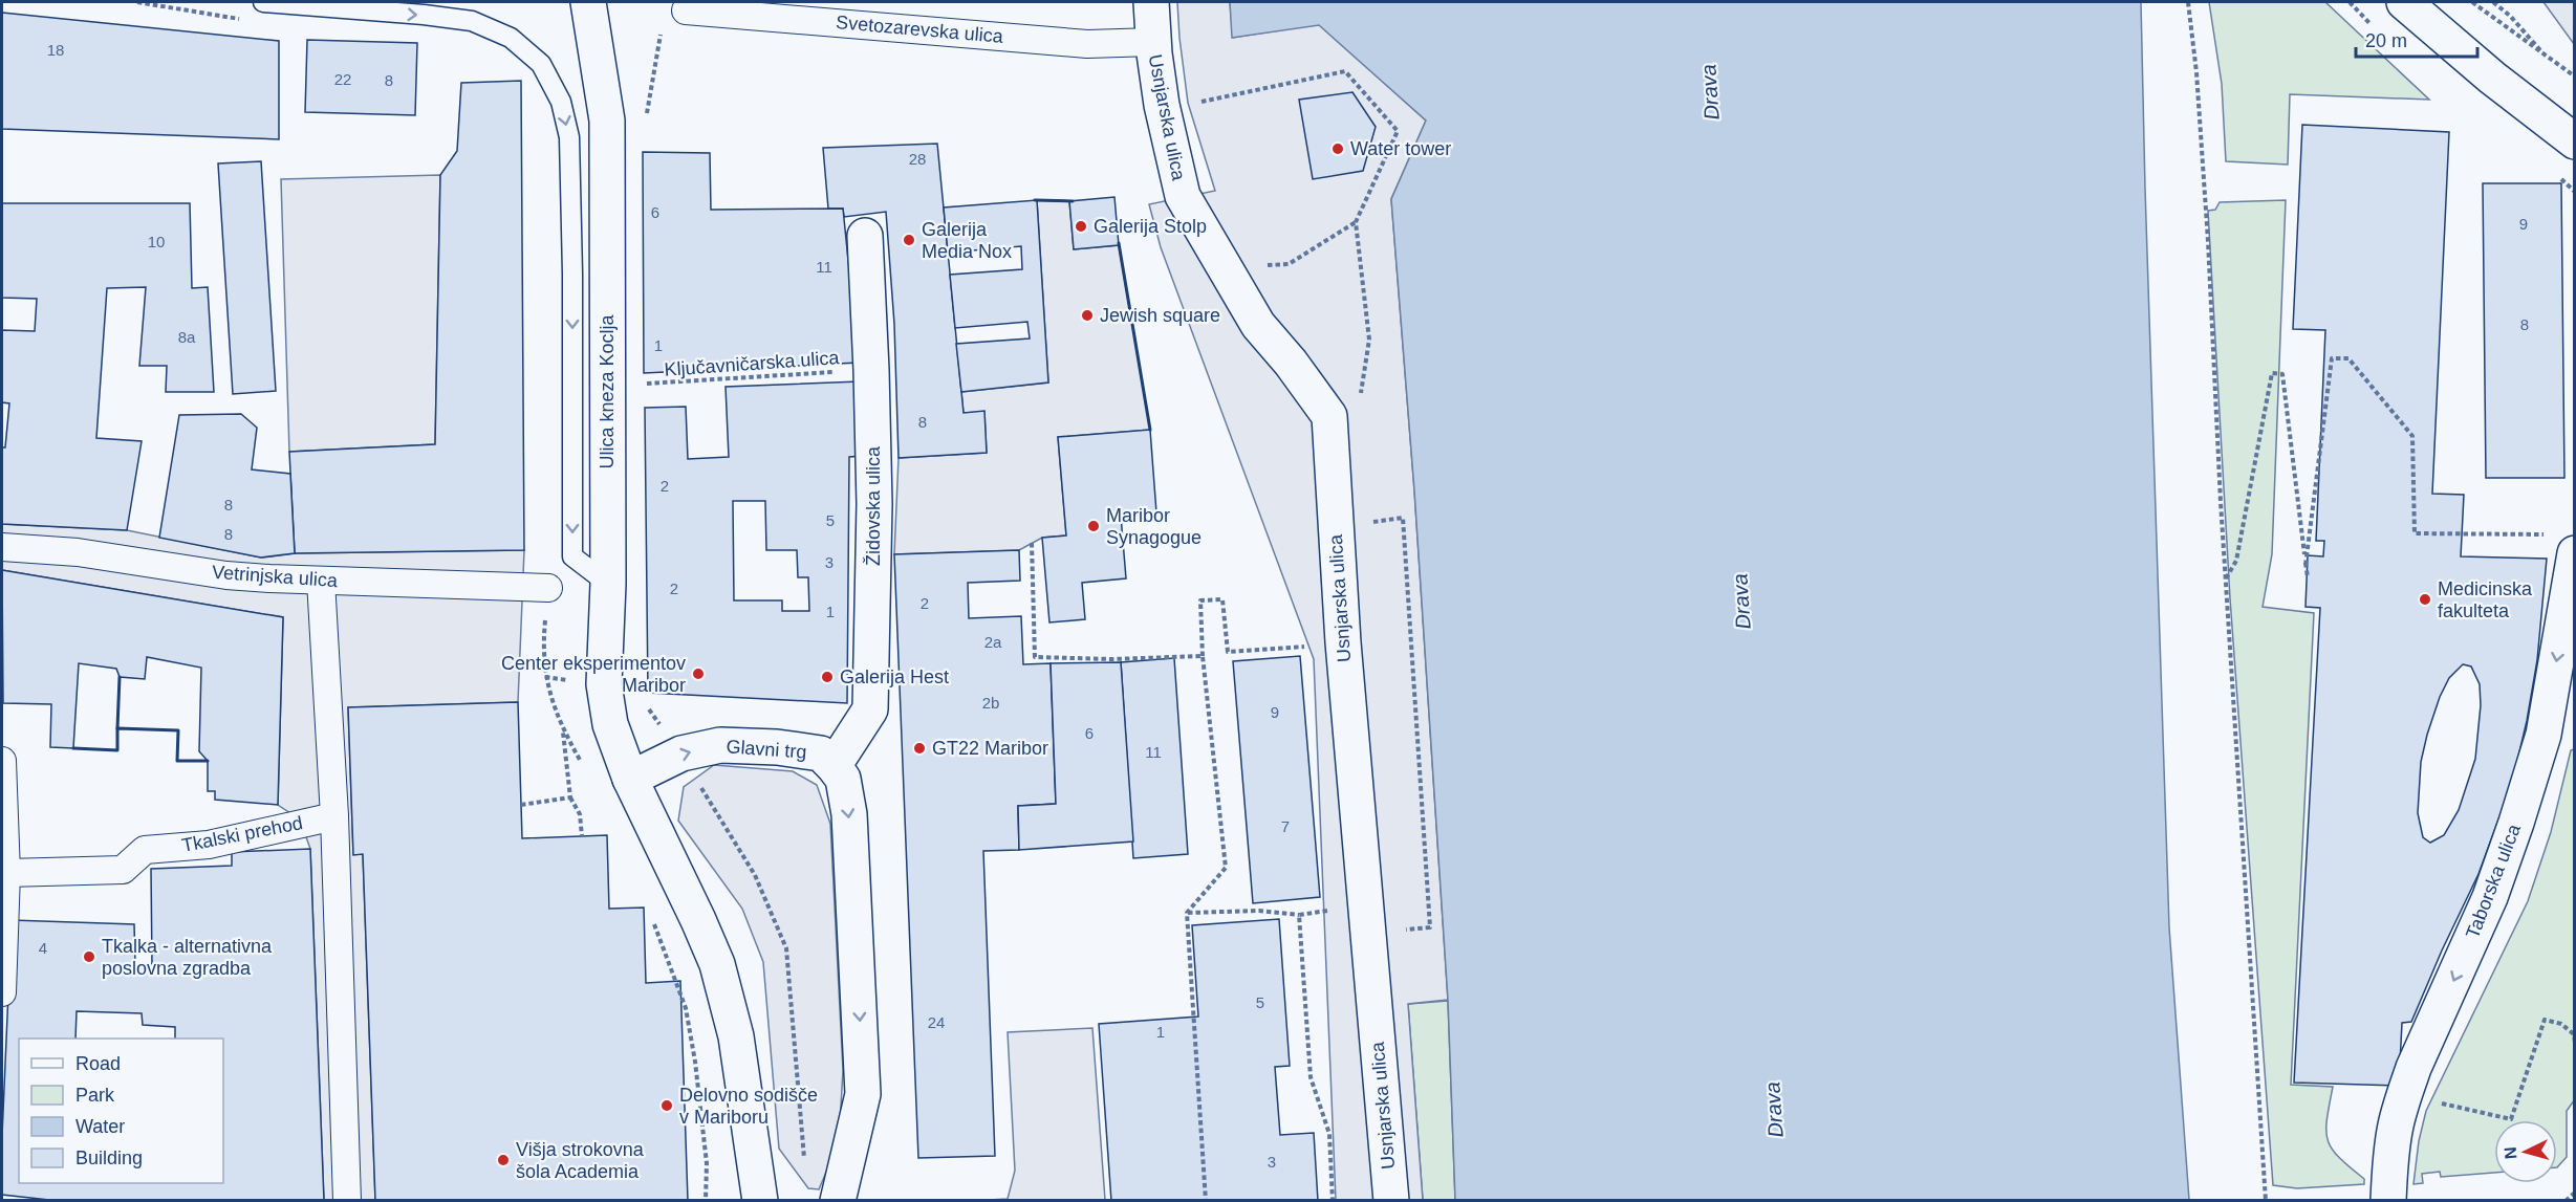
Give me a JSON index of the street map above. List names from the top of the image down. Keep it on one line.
{"streets":{"street":["Svetozarevska ulica","Usnjarska ulica","Ulica kneza Koclja","Židovska ulica","Vetrinjska ulica","Glavni trg","Tkalski prehod","Taborska ulica"],"path":["Ključavničarska ulica"]},"crossings":[["Svetozarevska ulica","Usnjarska ulica"],["Ključavničarska ulica","Židovska ulica"],["Ulica kneza Koclja","Glavni trg"],["Židovska ulica","Glavni trg"]],"one_way":["Taborska ulica"],"water":["Drava"],"places":["Water tower","Galerija Stolp","Galerija Media Nox","Jewish square","Maribor Synagogue","Medicinska fakulteta","Center eksperimentov Maribor","Galerija Hest","GT22 Maribor","Tkalka - alternativna poslovna zgradba","Delovno sodišče v Mariboru","Višja strokovna šola Academia"],"house_numbers":["18","22","8","28","6","9","10","11","8","8a","1","8","2","8","5","8","3","2","2","1","2a","2b","9","6","11","7","4","5","24","1","3"],"legend":["Road","Park","Water","Building"],"scale_bar":"20 m","north":"left"}
